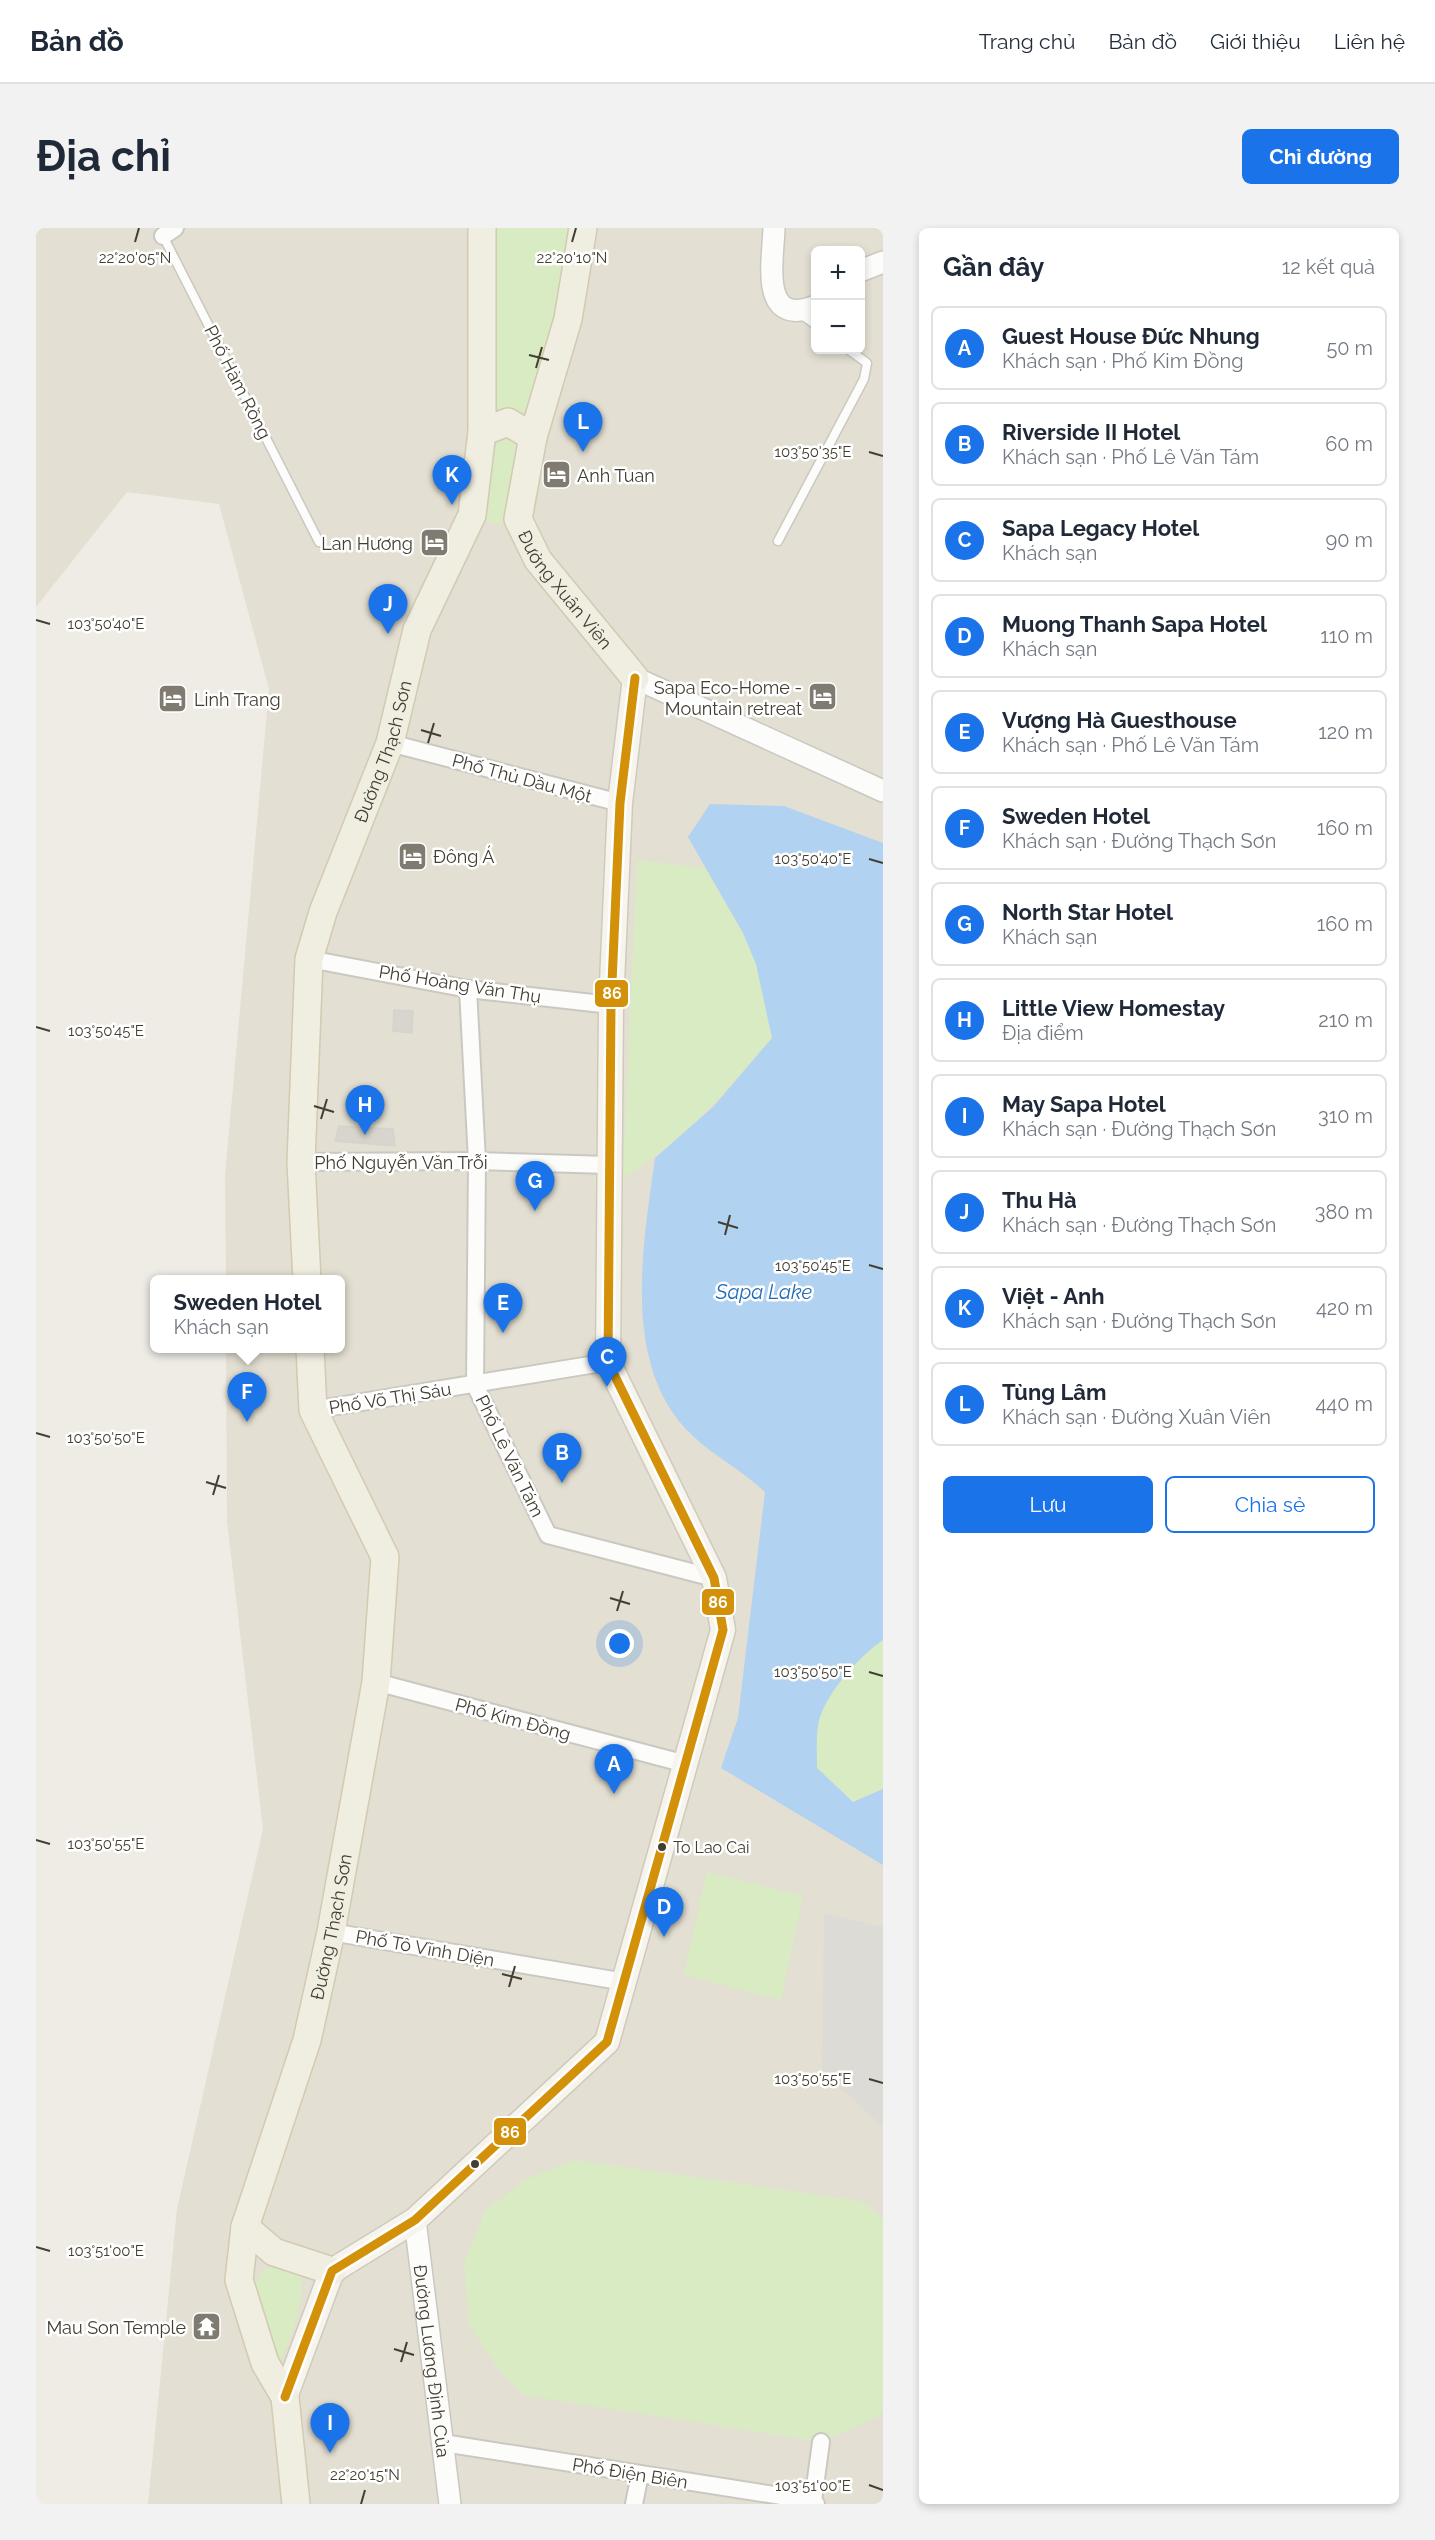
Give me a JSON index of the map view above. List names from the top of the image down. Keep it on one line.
{"streets":{"main road":["Đường Xuân Viên","Đường Thạch Sơn"],"street":["Phố Thủ Dầu Một","Phố Hoàng Văn Thụ","Phố Nguyễn Văn Trỗi","Phố Võ Thị Sáu","Phố Lê Văn Tám","Phố Kim Đồng","Phố Tô Vĩnh Diện","Đường Lương Định Của","Phố Điện Biên"],"lane":["Phố Hàm Rồng"]},"crossings":[["Đường Thạch Sơn","Phố Thủ Dầu Một"],["Đường Thạch Sơn","Phố Hoàng Văn Thụ"],["Đường Thạch Sơn","Phố Nguyễn Văn Trỗi"],["Đường Thạch Sơn","Phố Võ Thị Sáu"],["Đường Thạch Sơn","Phố Kim Đồng"],["Đường Thạch Sơn","Phố Tô Vĩnh Diện"],["Phố Hoàng Văn Thụ","Phố Lê Văn Tám"],["Phố Nguyễn Văn Trỗi","Phố Lê Văn Tám"],["Phố Võ Thị Sáu","Phố Lê Văn Tám"],["Đường Lương Định Của","Phố Điện Biên"]],"water":["Sapa Lake"],"places":{"hotel":["Anh Tuan","Lan Hương","Sapa Eco-Home - Mountain retreat","Linh Trang","Đông Á"],"other":["To Lao Cai"],"temple":["Mau Son Temple"]},"lines":["transit line 86"],"page":{"header":"Bản đồ","nav":["Trang chủ","Bản đồ","Giới thiệu","Liên hệ"],"buttons":["Chỉ đường",["Lưu","Chia sẻ"]],"title":"Địa chỉ","heading":["Gần đây","12 kết quả"],"map_buttons":["+","−"],"list":[{"mark":"A","name":"Guest House Đức Nhung","note":"Khách sạn · Phố Kim Đồng","value":"50 m"},{"mark":"B","name":"Riverside II Hotel","note":"Khách sạn · Phố Lê Văn Tám","value":"60 m"},{"mark":"C","name":"Sapa Legacy Hotel","note":"Khách sạn","value":"90 m"},{"mark":"D","name":"Muong Thanh Sapa Hotel","note":"Khách sạn","value":"110 m"},{"mark":"E","name":"Vượng Hà Guesthouse","note":"Khách sạn · Phố Lê Văn Tám","value":"120 m"},{"mark":"F","name":"Sweden Hotel","note":"Khách sạn · Đường Thạch Sơn","value":"160 m"},{"mark":"G","name":"North Star Hotel","note":"Khách sạn","value":"160 m"},{"mark":"H","name":"Little View Homestay","note":"Địa điểm","value":"210 m"},{"mark":"I","name":"May Sapa Hotel","note":"Khách sạn · Đường Thạch Sơn","value":"310 m"},{"mark":"J","name":"Thu Hà","note":"Khách sạn · Đường Thạch Sơn","value":"380 m"},{"mark":"K","name":"Việt - Anh","note":"Khách sạn · Đường Thạch Sơn","value":"420 m"},{"mark":"L","name":"Tùng Lâm","note":"Khách sạn · Đường Xuân Viên","value":"440 m"}],"pins":["L","K","J","H","G","E","C","F","B","A","D","I"],"popup":["Sweden Hotel","Khách sạn"]},"coordinates":["22°20'05\"N","22°20'10\"N","103°50'35\"E","103°50'40\"E","103°50'45\"E","103°50'50\"E","103°50'55\"E","103°51'00\"E","22°20'15\"N"]}
